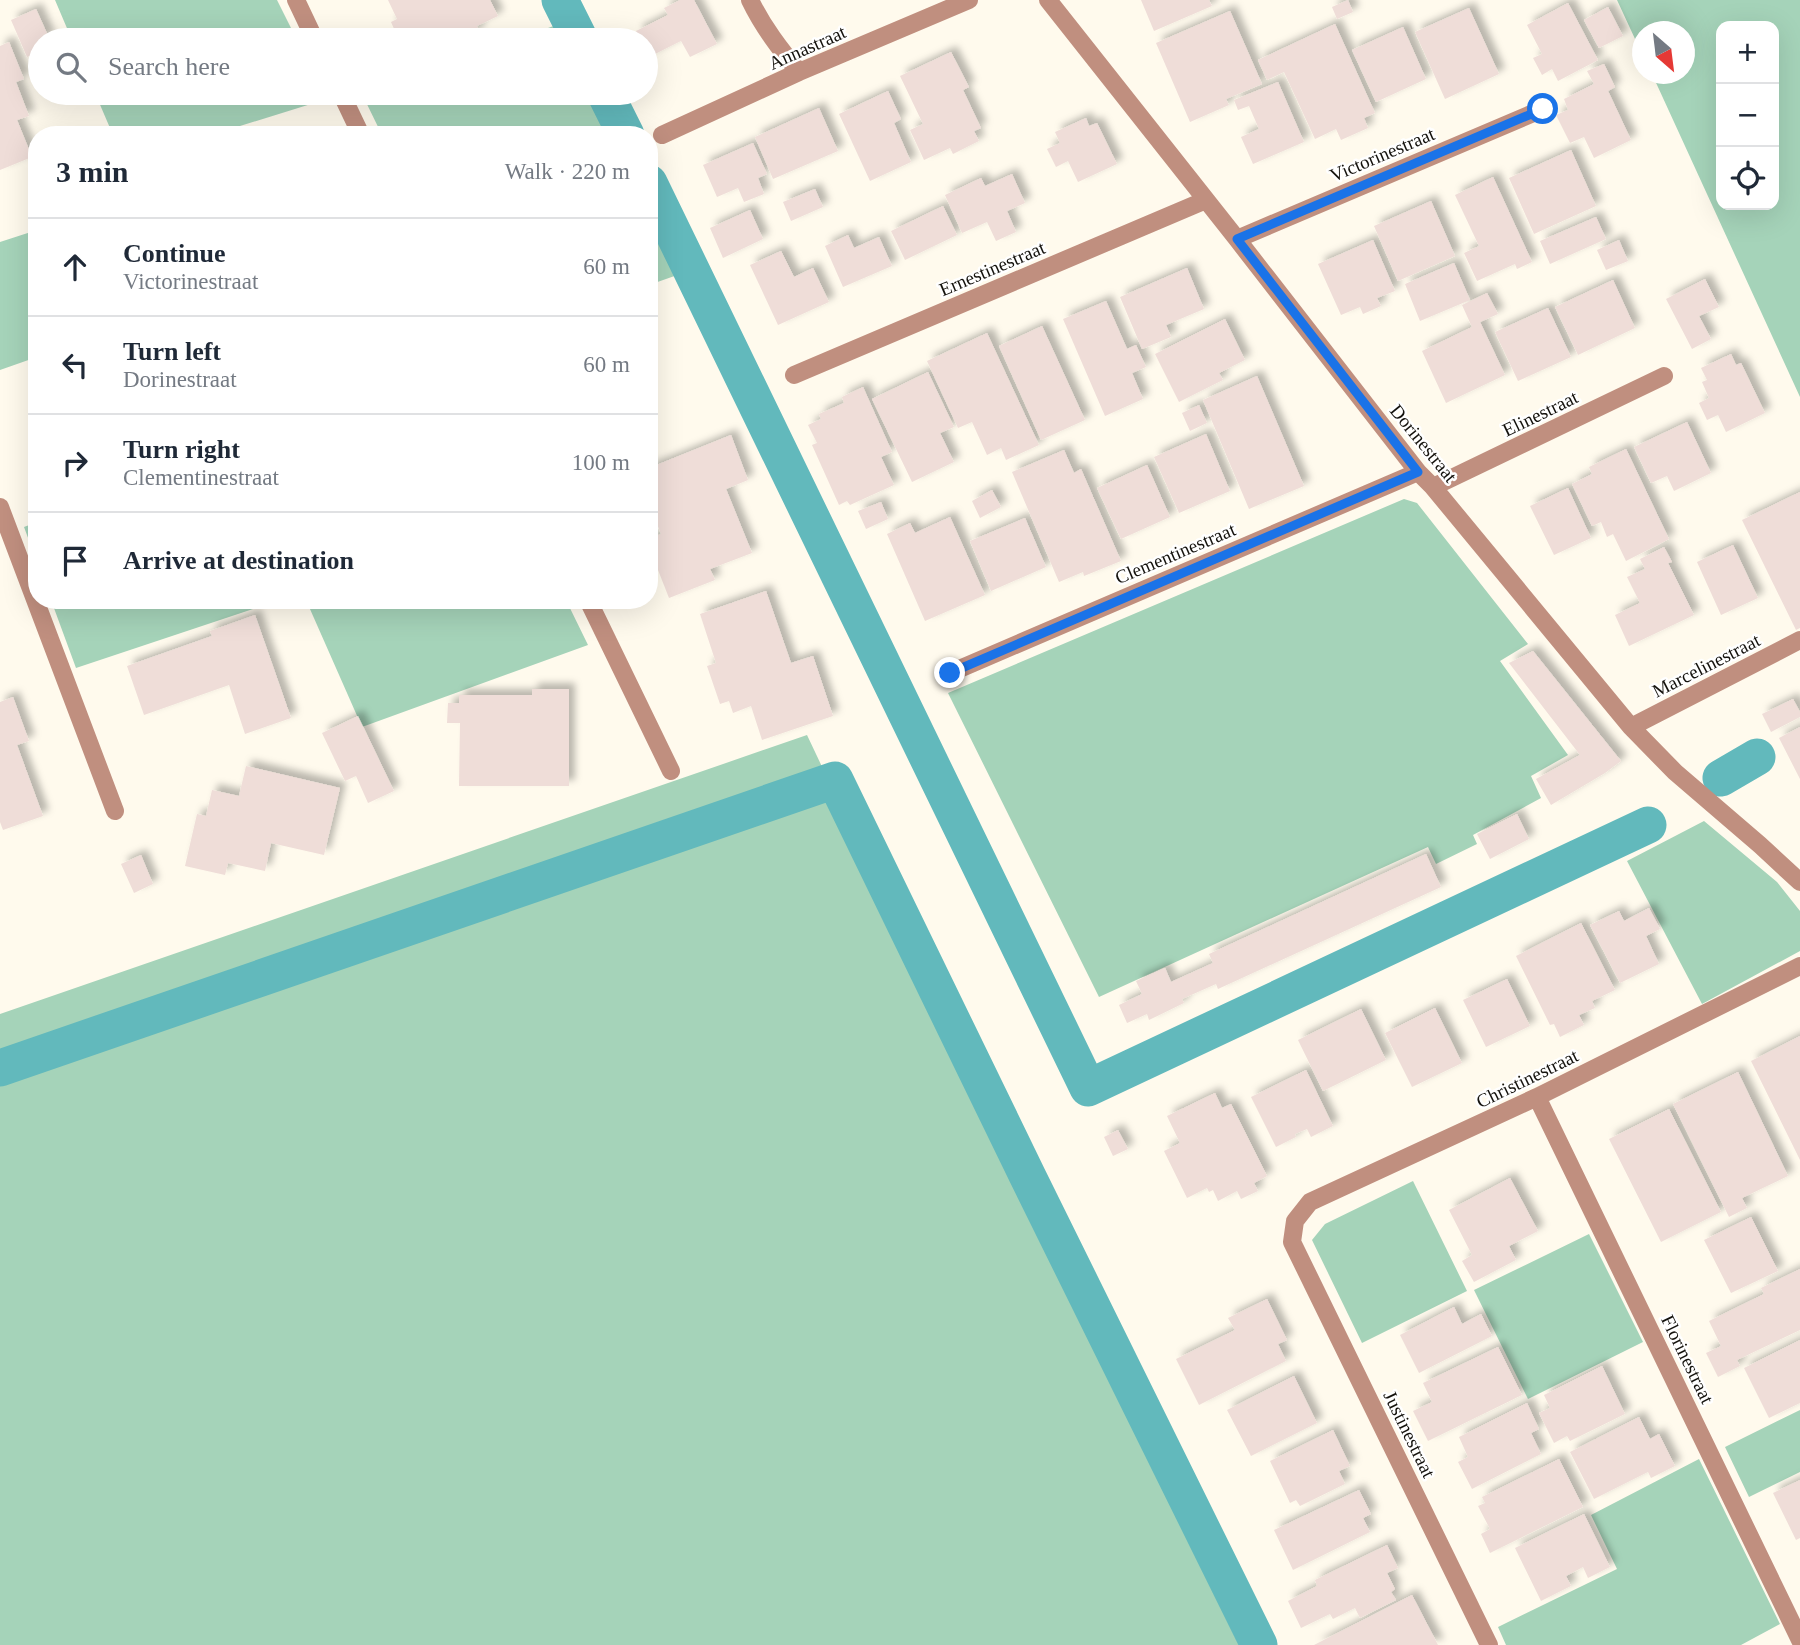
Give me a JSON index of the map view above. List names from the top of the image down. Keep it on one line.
{"streets":{"street":["Annastraat","Victorinestraat","Ernestinestraat","Elinestraat","Dorinestraat","Clementinestraat","Marcelinestraat","Christinestraat","Florinestraat","Justinestraat"]},"crossings":[["Victorinestraat","Dorinestraat"],["Ernestinestraat","Dorinestraat"],["Elinestraat","Dorinestraat"],["Dorinestraat","Clementinestraat"],["Dorinestraat","Marcelinestraat"],["Christinestraat","Florinestraat"],["Christinestraat","Justinestraat"]],"north":"bottom right","page":{"map_buttons":["+","−"],"search":"Search here","heading":["3 min","Walk · 220 m"],"list":[["Continue","Victorinestraat","60 m"],["Turn left","Dorinestraat","60 m"],["Turn right","Clementinestraat","100 m"],"Arrive at destination"]}}
